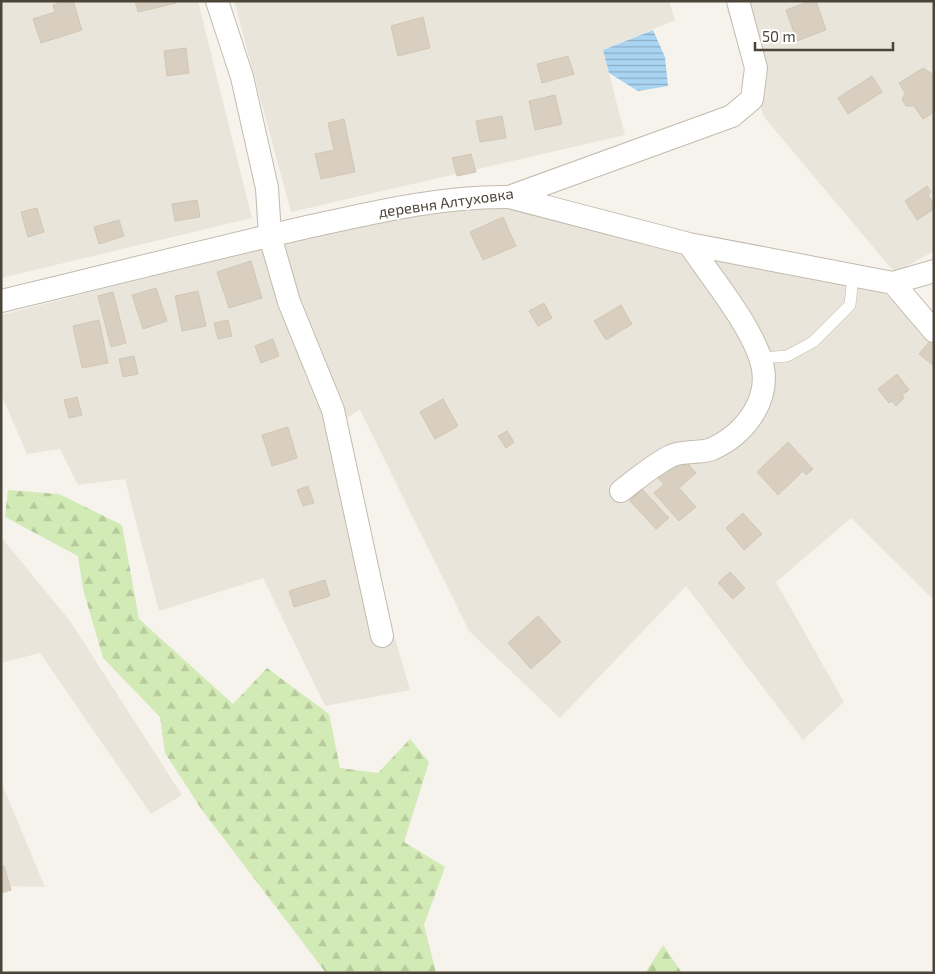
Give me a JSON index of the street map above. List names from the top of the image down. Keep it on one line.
{"streets":{"street":["деревня Алтуховка"]},"scale_bar":"50 m"}
